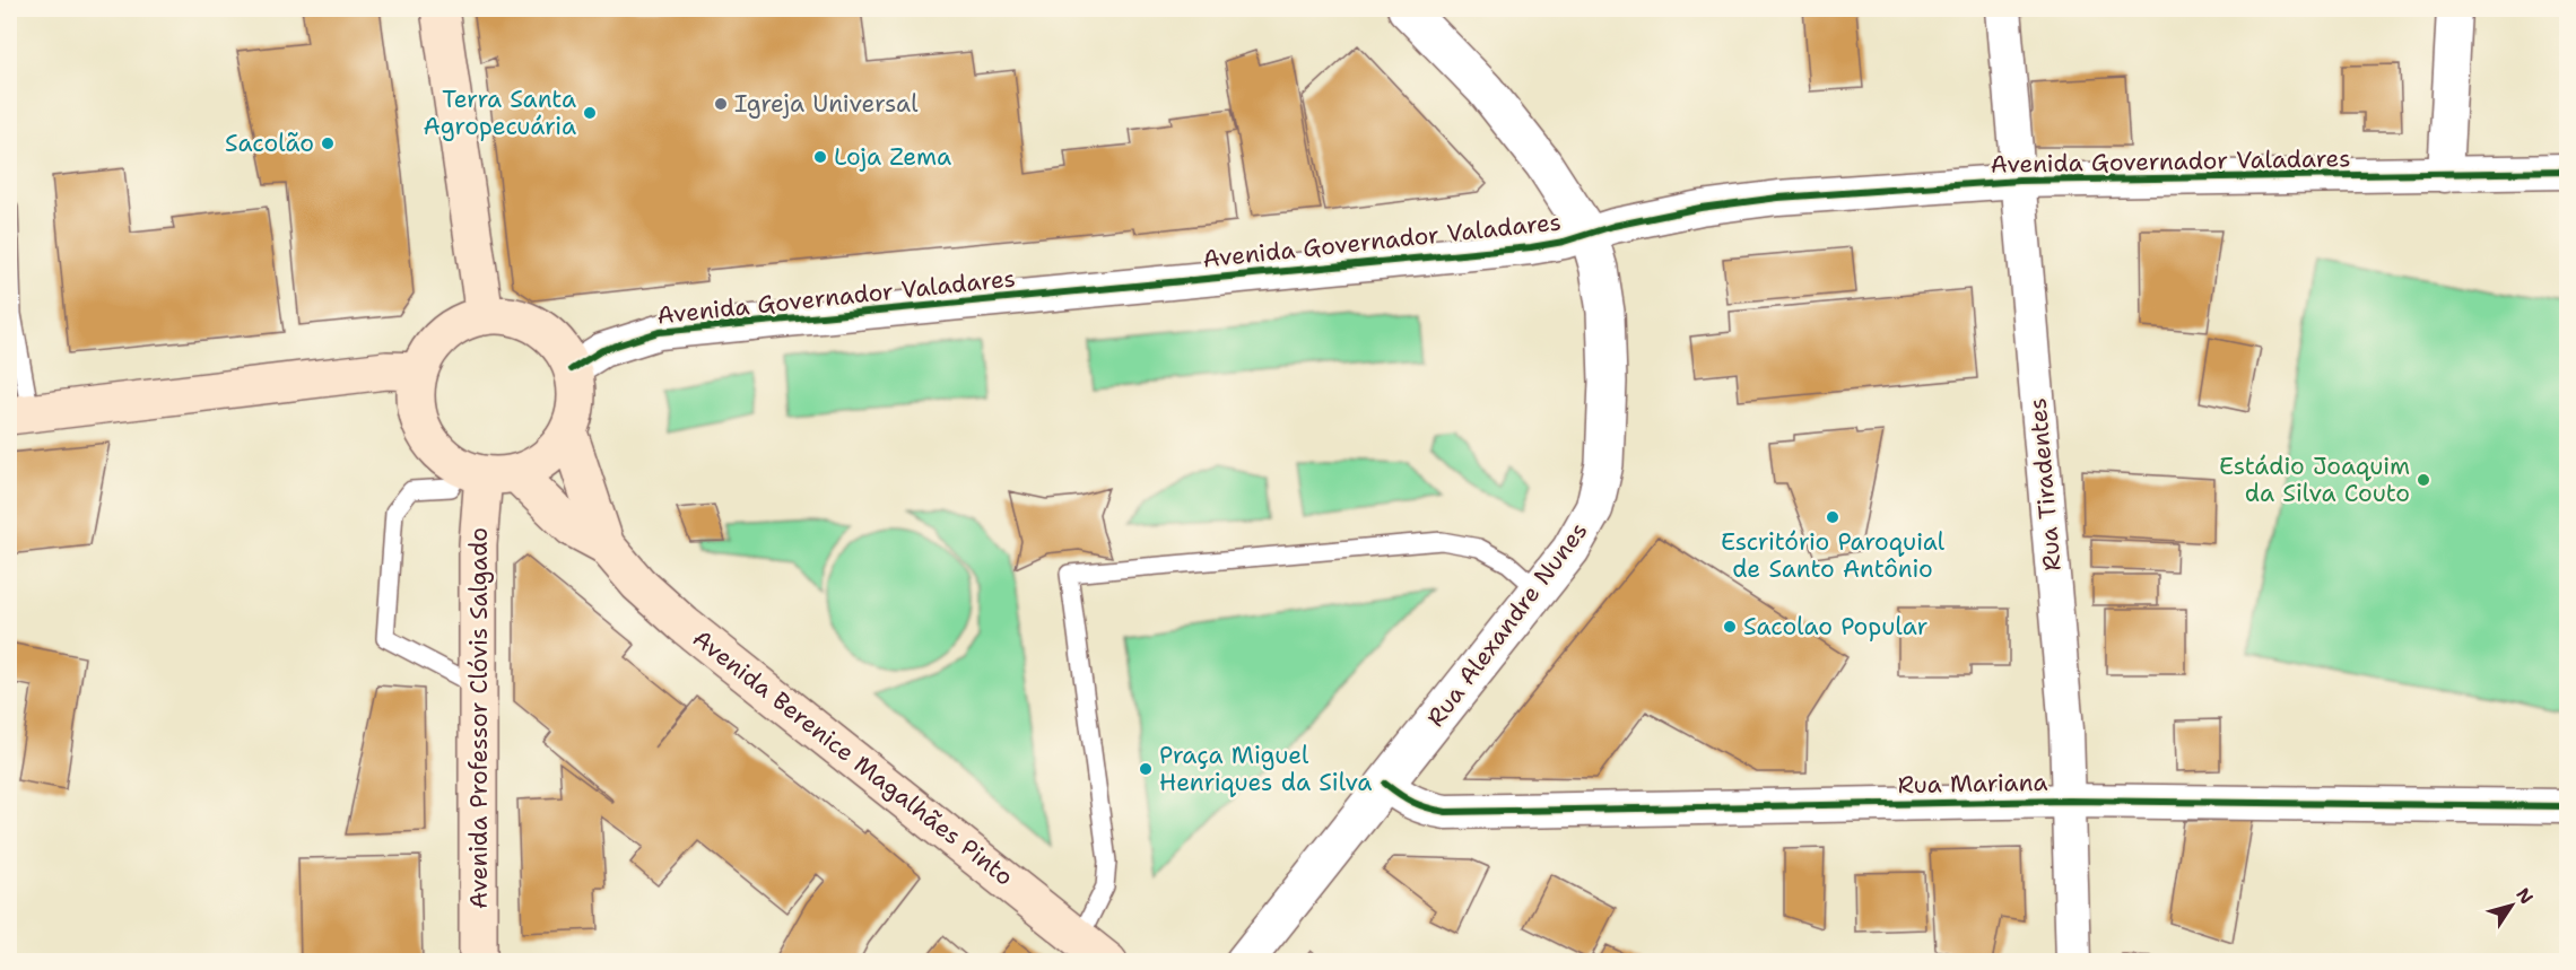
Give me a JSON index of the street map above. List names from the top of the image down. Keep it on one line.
{"streets":{"main road":["Avenida Professor Clóvis Salgado","Avenida Berenice Magalhães Pinto"],"street":["Avenida Governador Valadares","Rua Tiradentes","Rua Alexandre Nunes","Rua Mariana"]},"crossings":[["Avenida Governador Valadares","Rua Tiradentes"],["Avenida Governador Valadares","Rua Alexandre Nunes"],["Avenida Governador Valadares","Avenida Professor Clóvis Salgado"],["Avenida Governador Valadares","Avenida Berenice Magalhães Pinto"],["Rua Tiradentes","Rua Mariana"],["Rua Alexandre Nunes","Rua Mariana"],["Avenida Professor Clóvis Salgado","Avenida Berenice Magalhães Pinto"]],"places":["Igreja Universal","Terra Santa Agropecuária","Sacolão","Loja Zema","Estádio Joaquim da Silva Couto","Escritório Paroquial de Santo Antônio","Sacolao Popular","Praça Miguel Henriques da Silva"],"north":"top right"}
